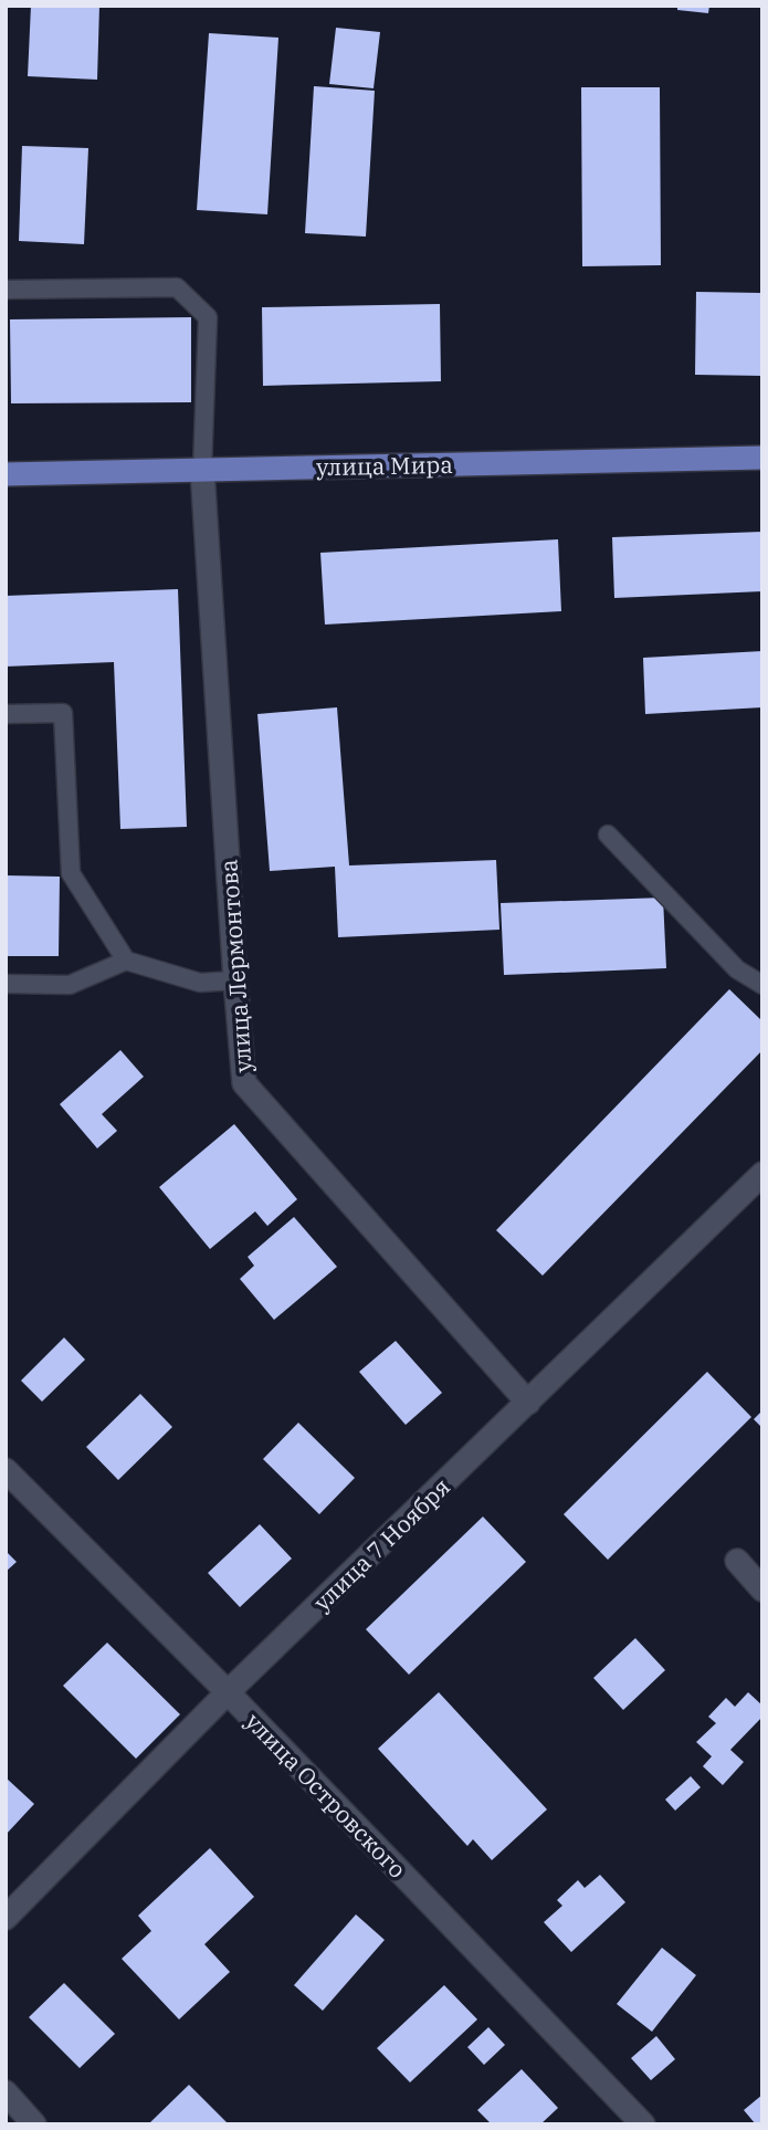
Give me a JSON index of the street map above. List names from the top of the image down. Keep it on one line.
{"streets":{"main road":["улица Мира"],"street":["улица Лермонтова","улица 7 Ноября","улица Островского"]},"crossings":[["улица Мира","улица Лермонтова"],["улица Лермонтова","улица 7 Ноября"],["улица 7 Ноября","улица Островского"]]}
